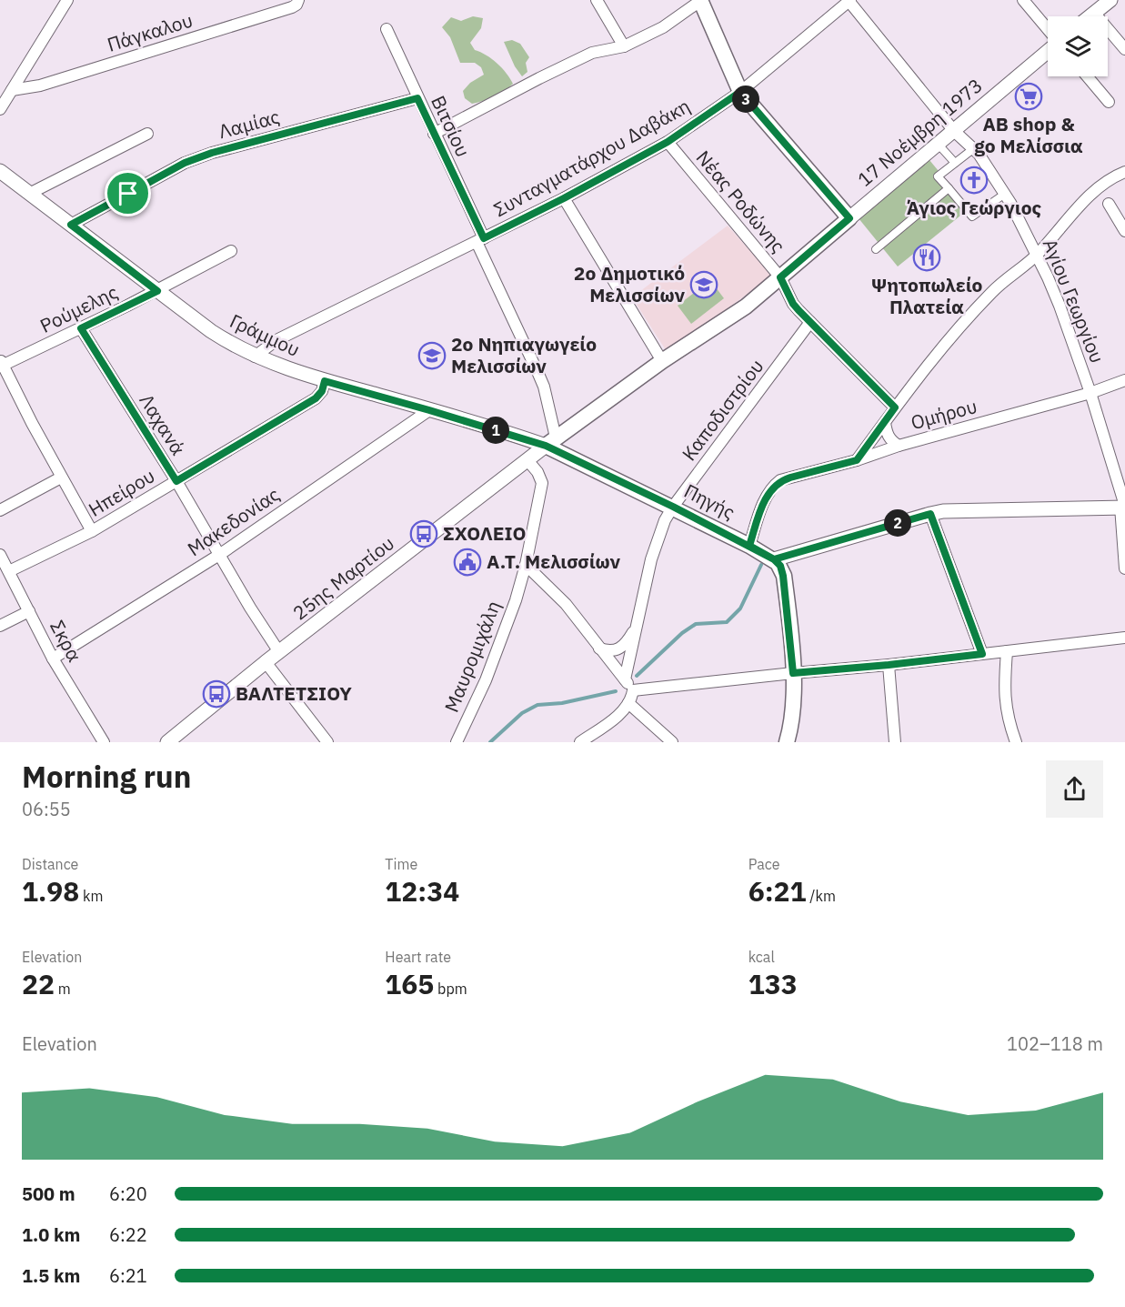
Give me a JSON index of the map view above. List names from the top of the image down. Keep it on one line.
{"streets":{"main road":["17 Νοέμβρη 1973","Πηγής"],"street":["Πάγκαλου","Λαμίας","Βιτσίου","Συνταγματάρχου Δαβάκη","Νέας Ροδώνης","Αγίου Γεωργίου","Ρούμελης","Γράμμου","Καποδιστρίου","Ομήρου","Λαχανά","Ηπείρου","Μακεδονίας","25ης Μαρτίου","Σκρα","Μαυρομιχάλη"]},"crossings":[["Λαμίας","Βιτσίου"],["Λαμίας","Γράμμου"],["Βιτσίου","17 Νοέμβρη 1973"],["Βιτσίου","Συνταγματάρχου Δαβάκη"],["Βιτσίου","Γράμμου"],["Βιτσίου","Πηγής"],["Βιτσίου","25ης Μαρτίου"],["17 Νοέμβρη 1973","Νέας Ροδώνης"],["17 Νοέμβρη 1973","Αγίου Γεωργίου"],["17 Νοέμβρη 1973","Γράμμου"],["17 Νοέμβρη 1973","Πηγής"],["17 Νοέμβρη 1973","25ης Μαρτίου"],["Συνταγματάρχου Δαβάκη","Νέας Ροδώνης"],["Συνταγματάρχου Δαβάκη","Αγίου Γεωργίου"],["Συνταγματάρχου Δαβάκη","Γράμμου"],["Νέας Ροδώνης","Καποδιστρίου"],["Αγίου Γεωργίου","Ομήρου"],["Ρούμελης","Γράμμου"],["Ρούμελης","Λαχανά"],["Γράμμου","Ηπείρου"],["Γράμμου","Πηγής"],["Γράμμου","Μακεδονίας"],["Γράμμου","25ης Μαρτίου"],["Καποδιστρίου","Πηγής"],["Ομήρου","Πηγής"],["Λαχανά","Ηπείρου"],["Λαχανά","Μακεδονίας"],["Λαχανά","25ης Μαρτίου"],["Ηπείρου","Σκρα"],["Πηγής","25ης Μαρτίου"],["Μακεδονίας","Σκρα"],["25ης Μαρτίου","Μαυρομιχάλη"]],"places":{"supermarket":["AB shop & go Μελίσσια"],"church":["Άγιος Γεώργιος"],"restaurant":["Ψητοπωλείο Πλατεία"],"school or university":["2ο Δημοτικό Μελισσίων","2ο Νηπιαγωγείο Μελισσίων"],"bus stop":["ΣΧΟΛΕΙΟ","ΒΑΛΤΕΤΣΙΟΥ"],"public building":["Α.Τ. Μελισσίων"]},"page":{"pins":["3","1","2"],"heading":["Morning run","06:55"],"stats":[["Distance","1.98 km"],["Time","12:34"],["Pace","6:21 /km"],["Elevation","22 m"],["Heart rate","165 bpm"],["kcal","133"]],"chart":["Elevation","102–118 m"],"list":[{"name":"500 m","note":"6:20"},{"name":"1.0 km","note":"6:22"},{"name":"1.5 km","note":"6:21"}]}}
